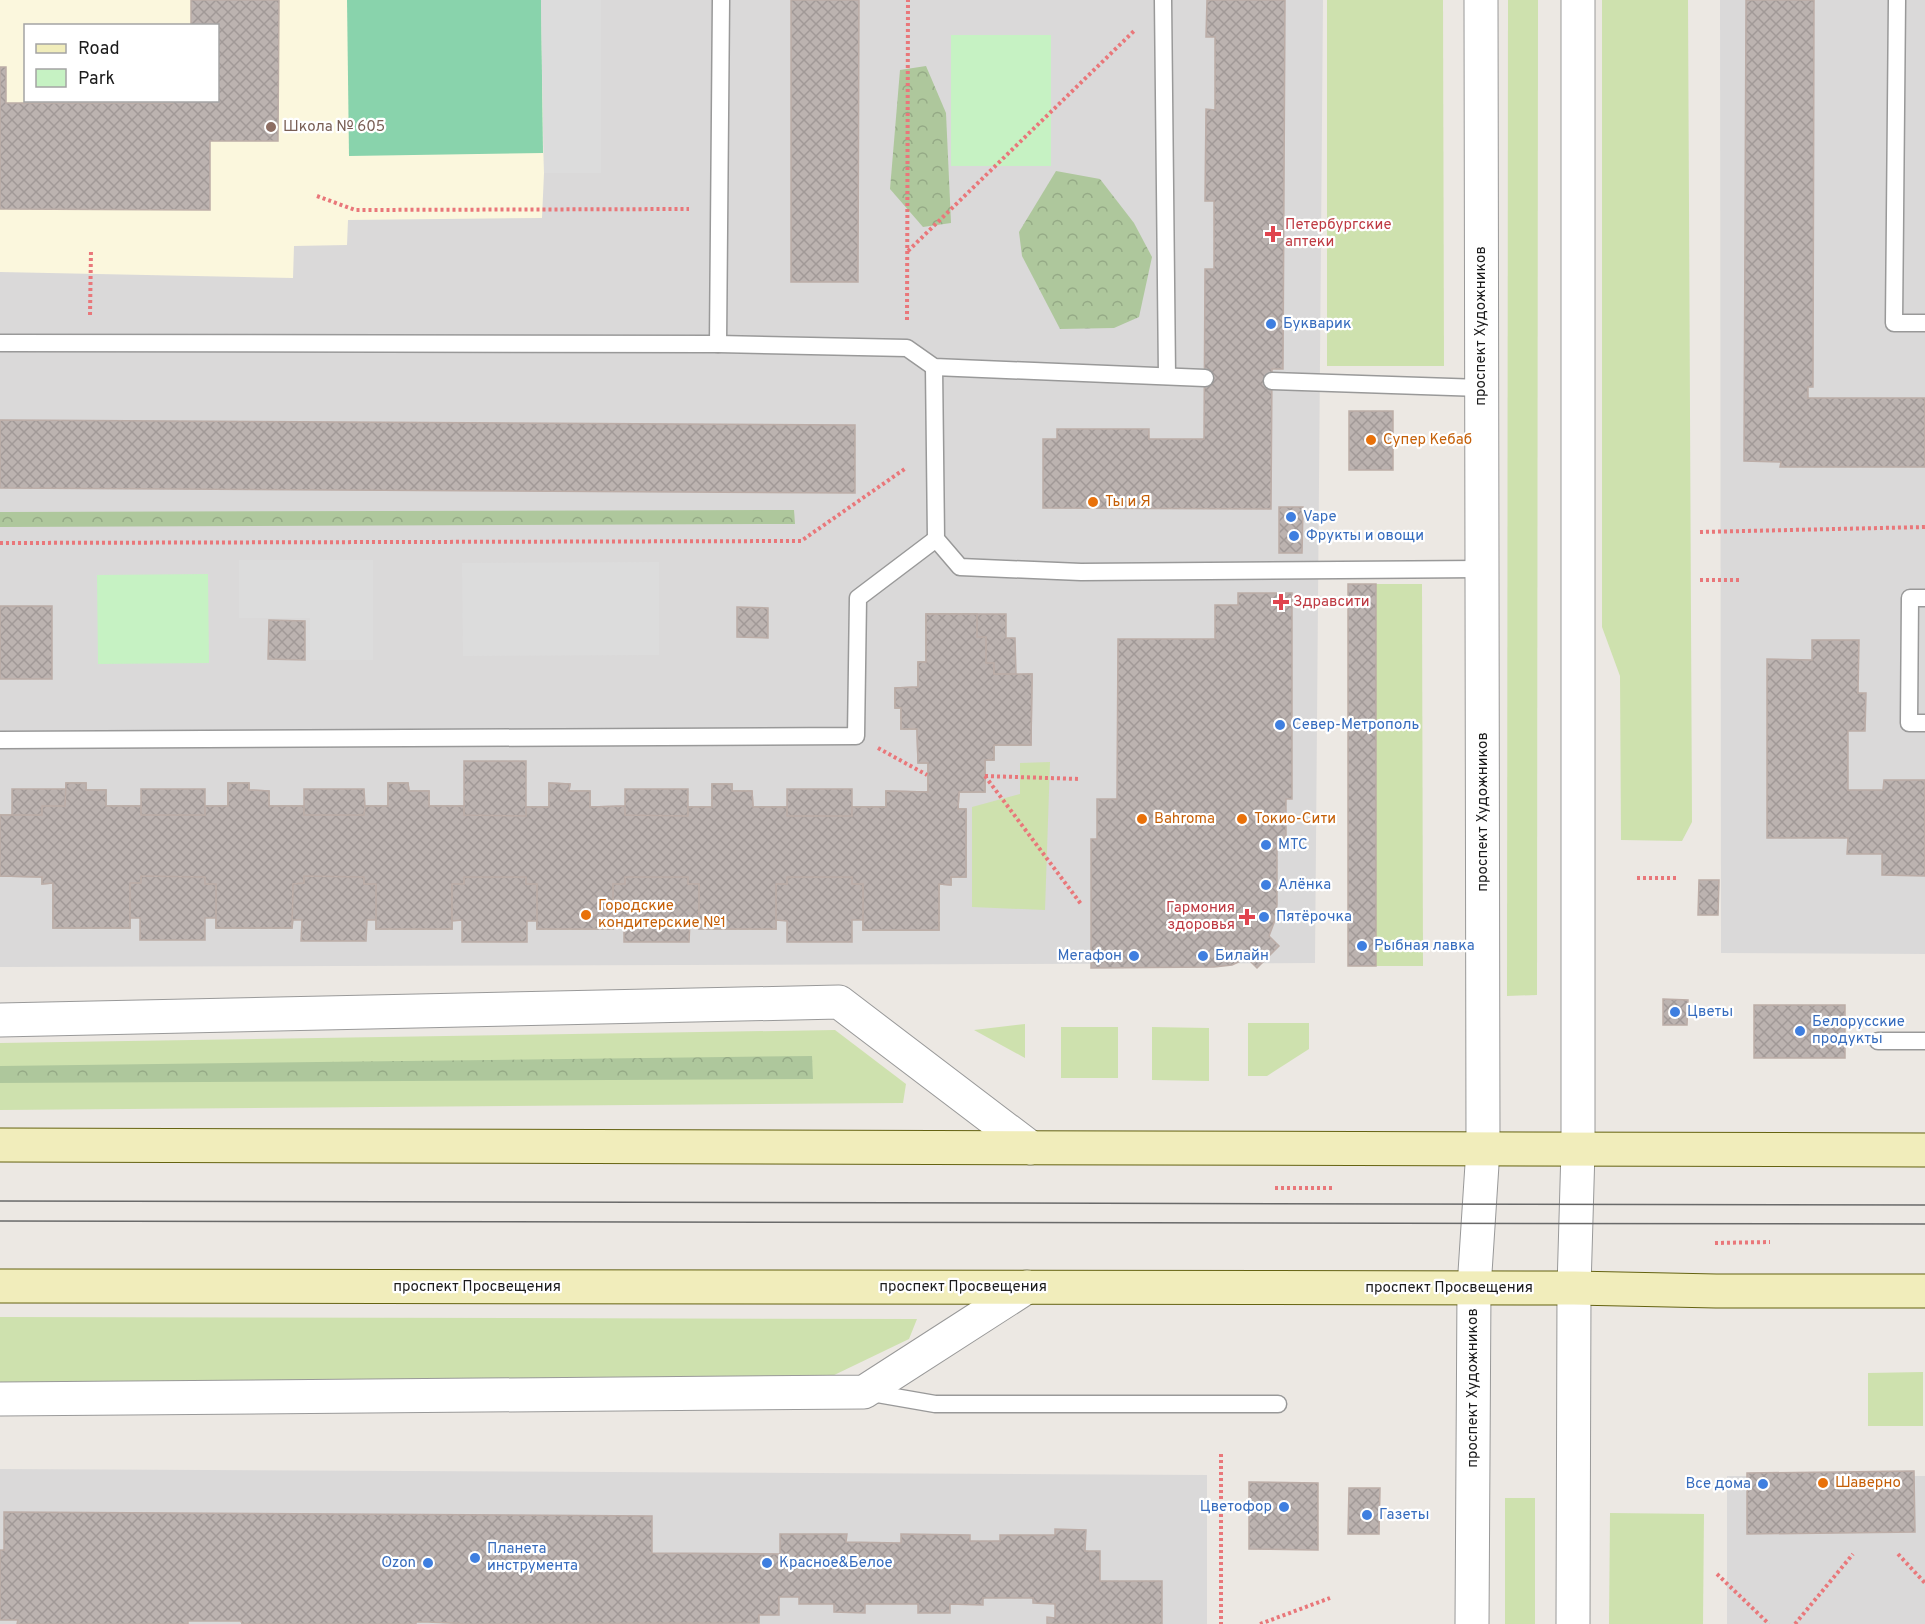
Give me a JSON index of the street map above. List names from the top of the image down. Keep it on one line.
{"streets":{"main road":["проспект Просвещения"],"street":["проспект Художников"]},"crossings":[["проспект Художников","проспект Просвещения"]],"places":{"other":["Школа № 605","Букварик","Супер Кебаб","Ты и Я","Vape","Фрукты и овощи","Север-Метрополь","Bahroma","Токио-Сити","МТС","Алёнка","Городские кондитерские №1","Пятёрочка","Рыбная лавка","Мегафон","Билайн","Цветы","Белорусские продукты","Шаверно","Все дома","Цветофор","Газеты","Планета инструмента","Ozon","Красное&Белое"],"health":["Петербургские аптеки","Здравсити","Гармония здоровья"]},"legend":["Road","Park"]}
